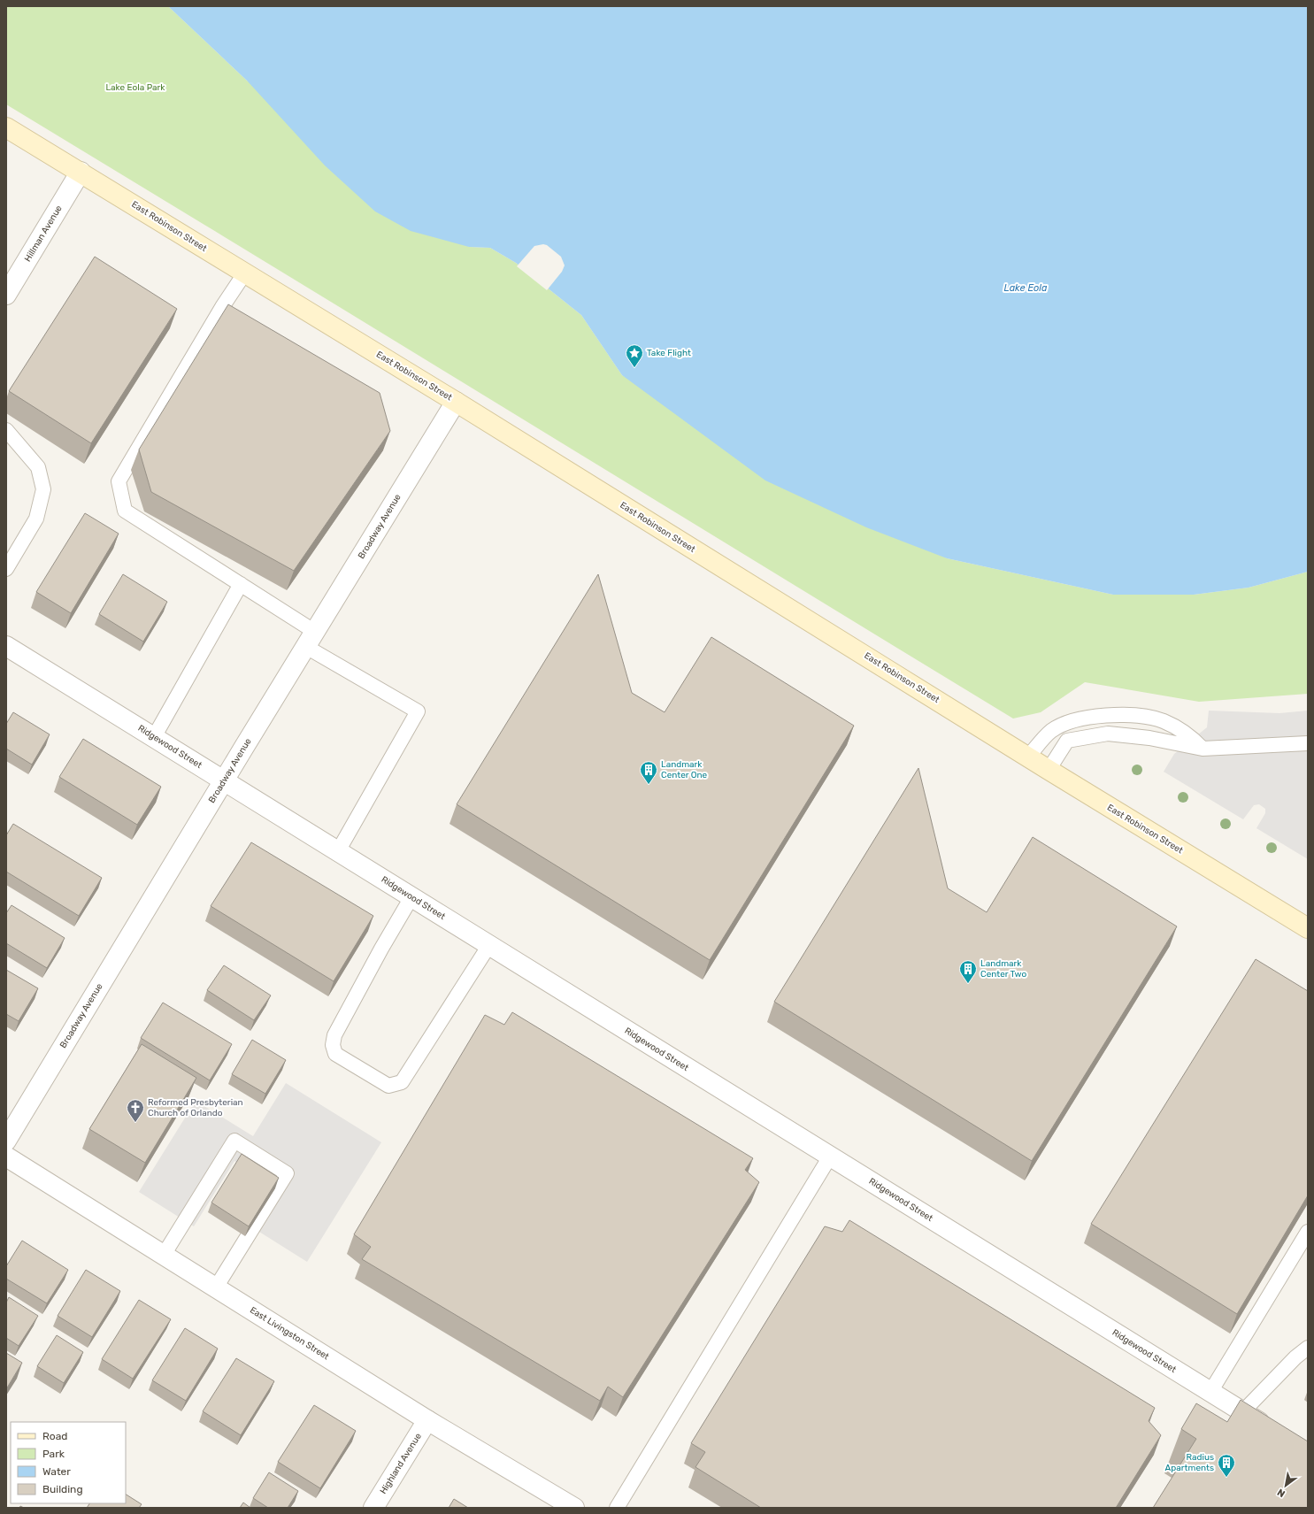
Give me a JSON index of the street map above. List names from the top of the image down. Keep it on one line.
{"streets":{"main road":["East Robinson Street"],"street":["Hillman Avenue","Broadway Avenue","Ridgewood Street","East Livingston Street","Highland Avenue"]},"crossings":[["East Robinson Street","Hillman Avenue"],["East Robinson Street","Broadway Avenue"],["Broadway Avenue","Ridgewood Street"],["East Livingston Street","Highland Avenue"]],"water":["Lake Eola"],"parks":["Lake Eola Park"],"places":{"place":["Take Flight"],"building":["Landmark Center One","Landmark Center Two","Radius Apartments"],"church":["Reformed Presbyterian Church of Orlando"]},"legend":["Road","Park","Water","Building"],"north":"bottom left"}
